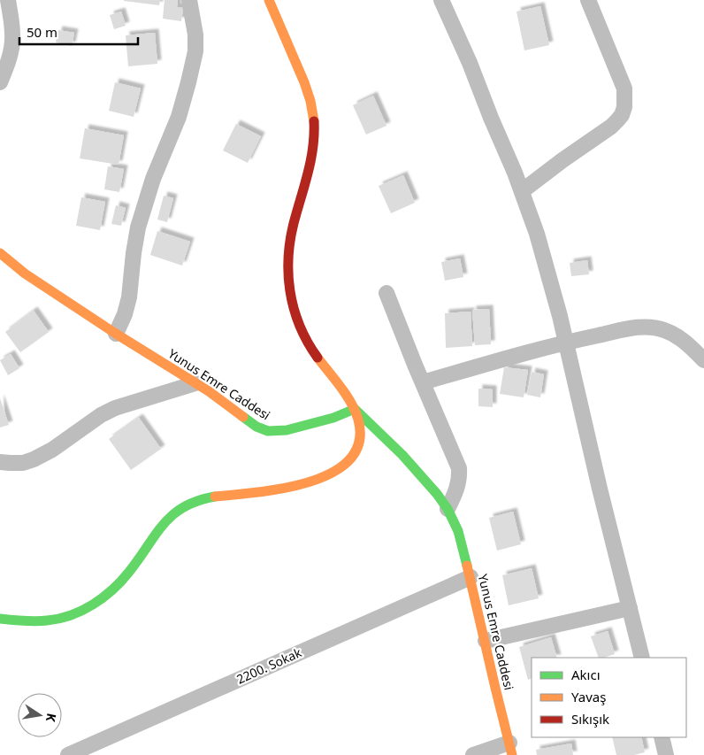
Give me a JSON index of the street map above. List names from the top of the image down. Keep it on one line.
{"streets":{"street":["Yunus Emre Caddesi","2200. Sokak"]},"crossings":[["Yunus Emre Caddesi","2200. Sokak"]],"legend":["Akıcı","Yavaş","Sıkışık"],"scale_bar":"50 m","north":"right"}
